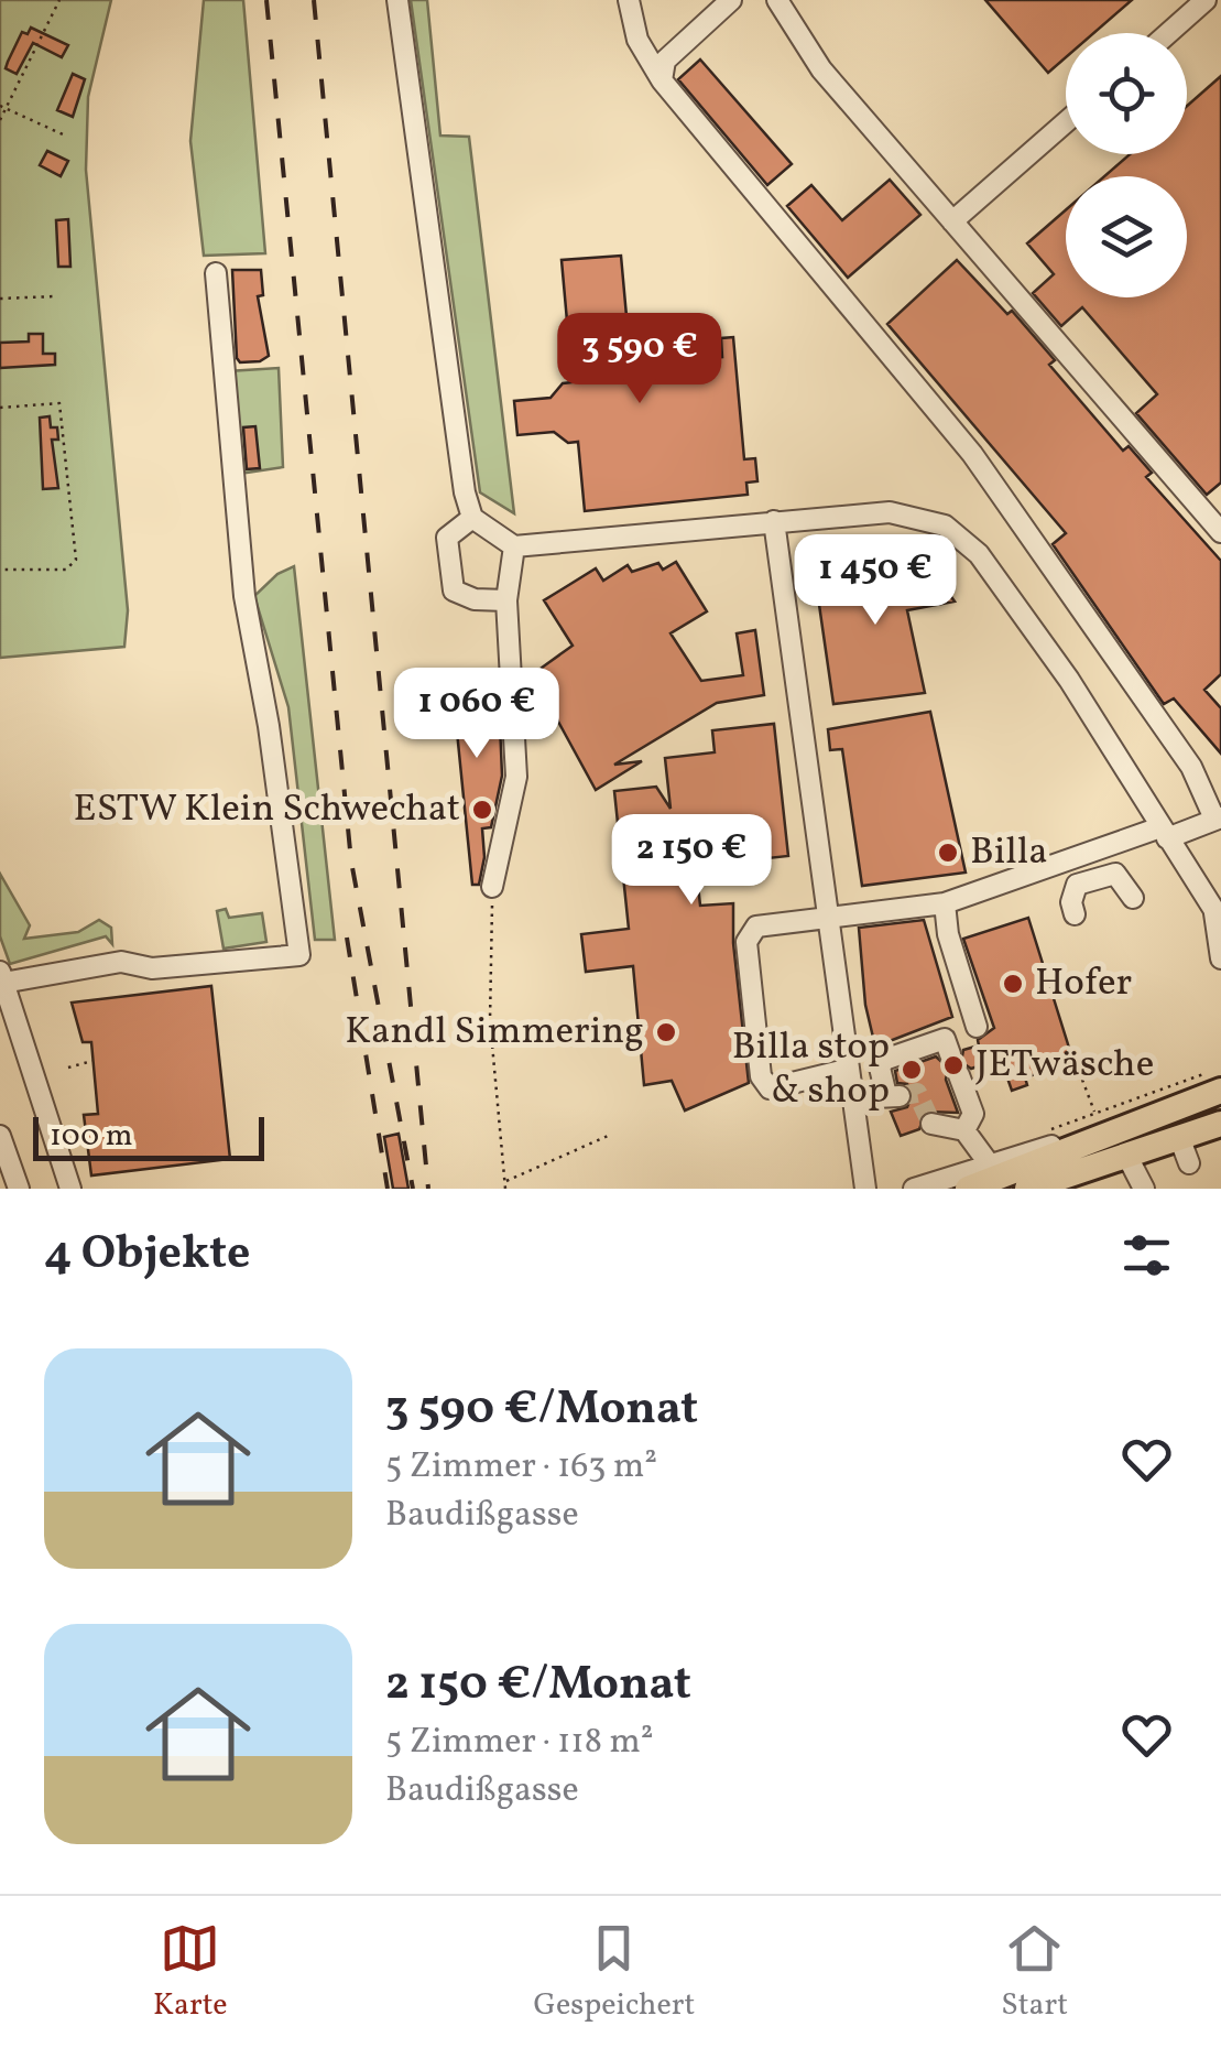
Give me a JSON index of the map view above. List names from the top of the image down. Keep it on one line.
{"places":["ESTW Klein Schwechat","Billa","Hofer","Kandl Simmering","JETwäsche","Billa stop & shop"],"scale_bar":"100 m","page":{"price":["3 590 €","1 450 €","1 060 €","2 150 €"],"scale":"100 m","heading":"4 Objekte","list":[{"name":"3 590 €/Monat","note":"5 Zimmer · 163 m² · Baudißgasse"},{"name":"2 150 €/Monat","note":"5 Zimmer · 118 m² · Baudißgasse"}],"tabs":["Karte","Gespeichert","Start"]}}
